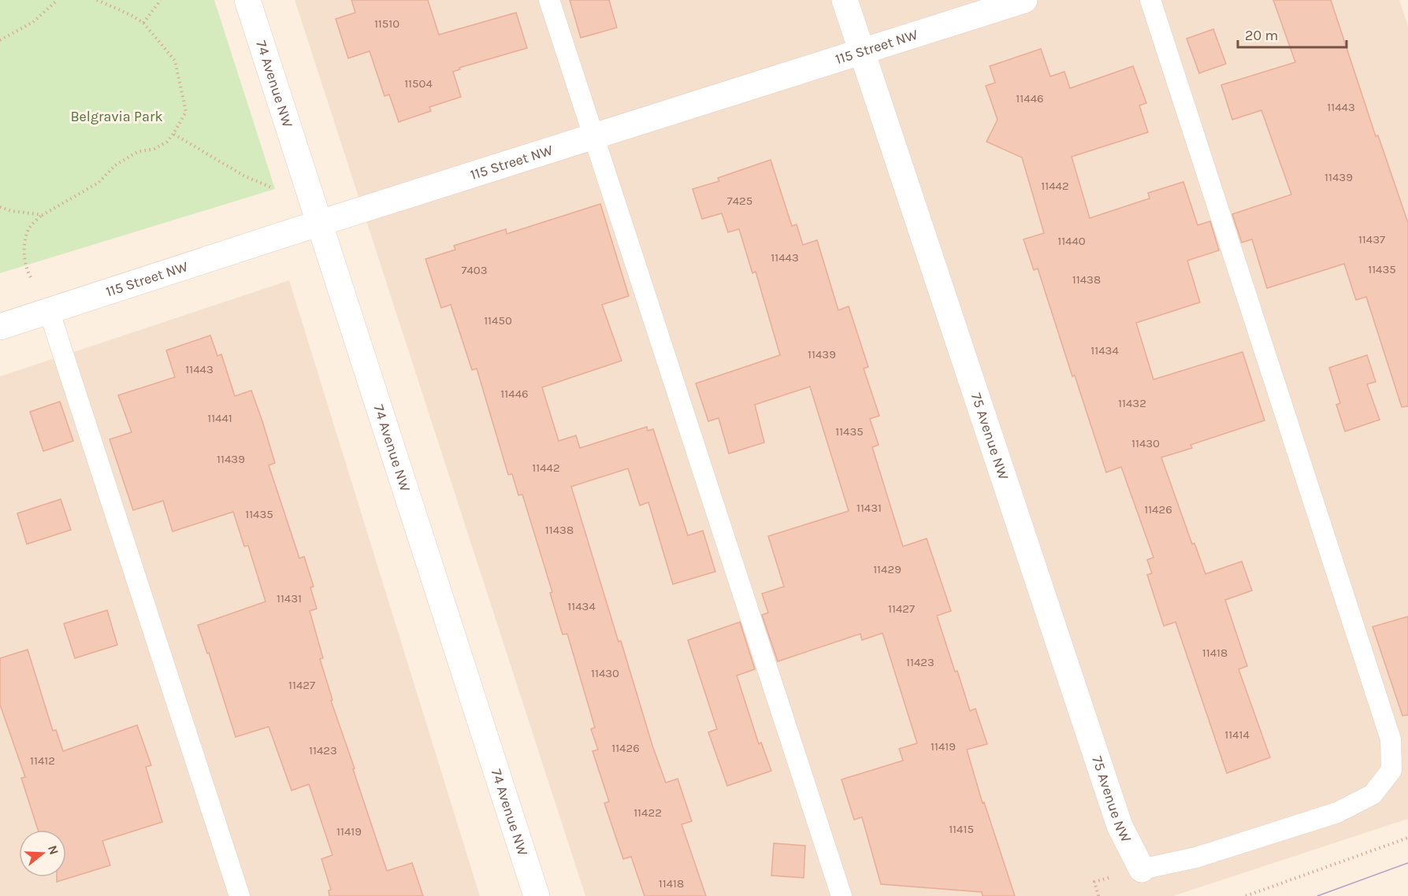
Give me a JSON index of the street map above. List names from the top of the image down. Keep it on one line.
{"streets":{"street":["115 Street NW","74 Avenue NW","75 Avenue NW"]},"crossings":[["115 Street NW","74 Avenue NW"],["115 Street NW","75 Avenue NW"]],"parks":["Belgravia Park"],"house_numbers":["11510","11504","11446","11443","11439","11442","7425","11437","11440","11443","11435","7403","11438","11450","11434","11439","11443","11446","11432","11441","11435","11430","11439","11442","11431","11426","11435","11438","11429","11431","11434","11427","11418","11423","11430","11427","11414","11419","11426","11423","11412","11422","11415","11419","11418"],"scale_bar":"20 m","north":"right"}
